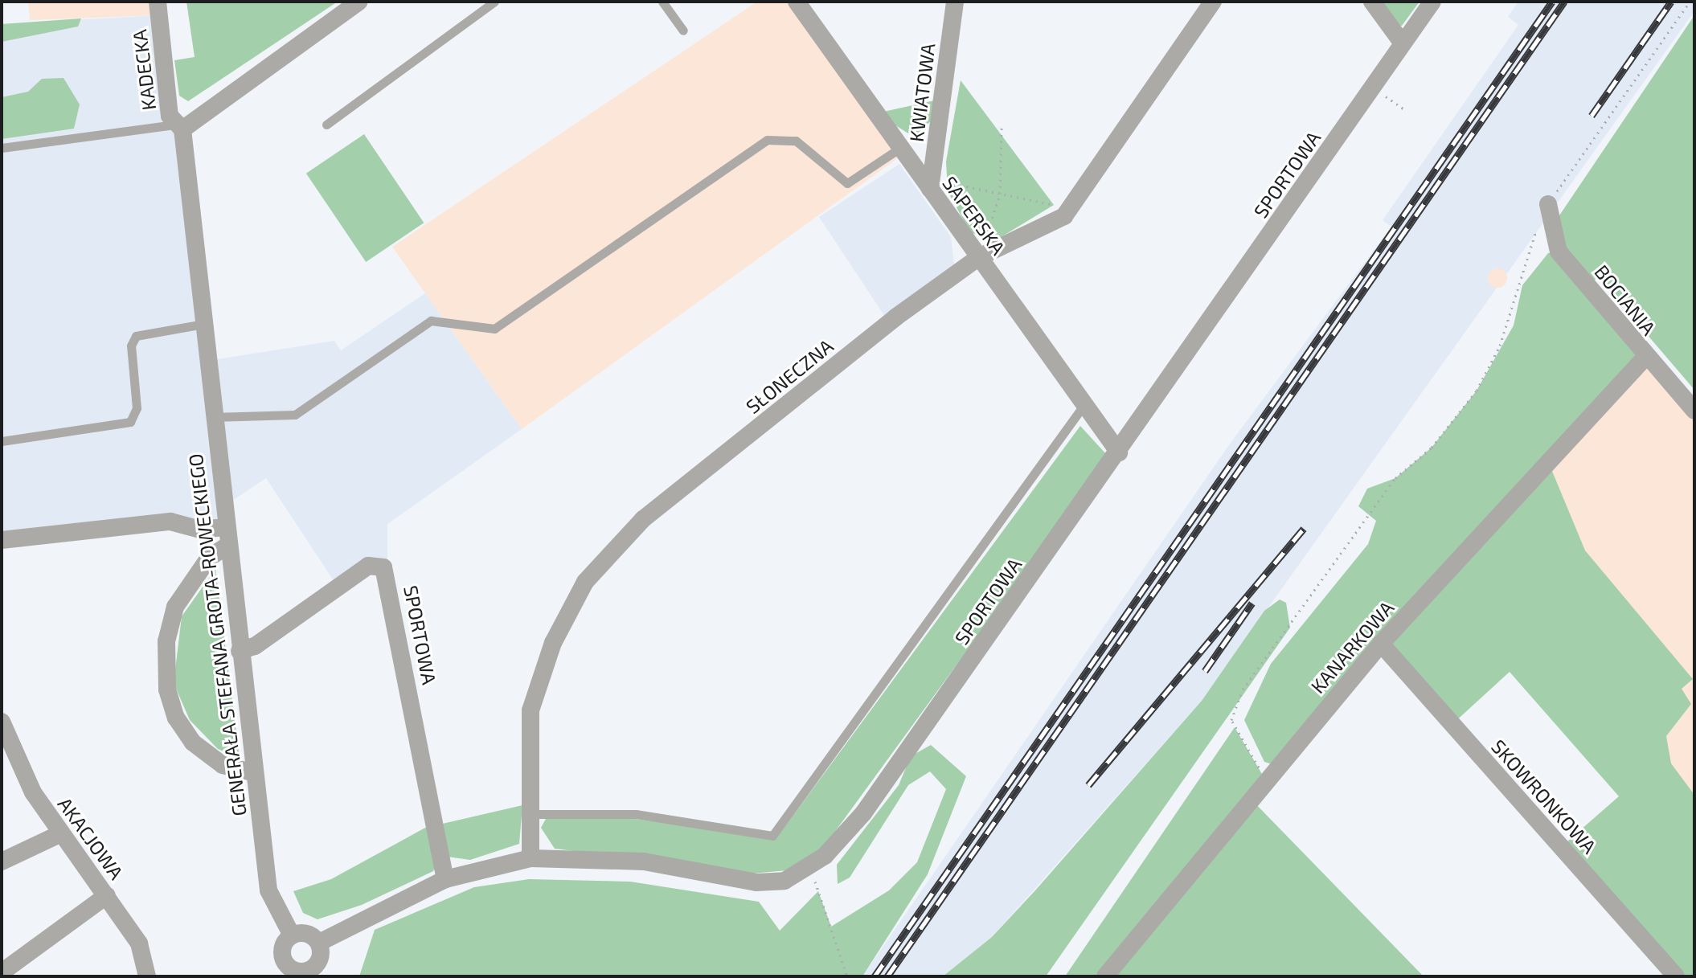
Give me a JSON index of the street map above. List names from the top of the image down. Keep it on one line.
{"streets":{"street":["KADECKA","KWIATOWA","SPORTOWA","SAPERSKA","BOCIANIA","SŁONECZNA","GENERAŁA STEFANA GROTA-ROWECKIEGO","KANARKOWA","SKOWRONKOWA","AKACJOWA"]},"crossings":[["KADECKA","GENERAŁA STEFANA GROTA-ROWECKIEGO"],["KWIATOWA","SAPERSKA"],["SPORTOWA","SAPERSKA"],["SPORTOWA","SŁONECZNA"],["SPORTOWA","GENERAŁA STEFANA GROTA-ROWECKIEGO"],["SAPERSKA","SŁONECZNA"],["BOCIANIA","KANARKOWA"],["KANARKOWA","SKOWRONKOWA"]]}
